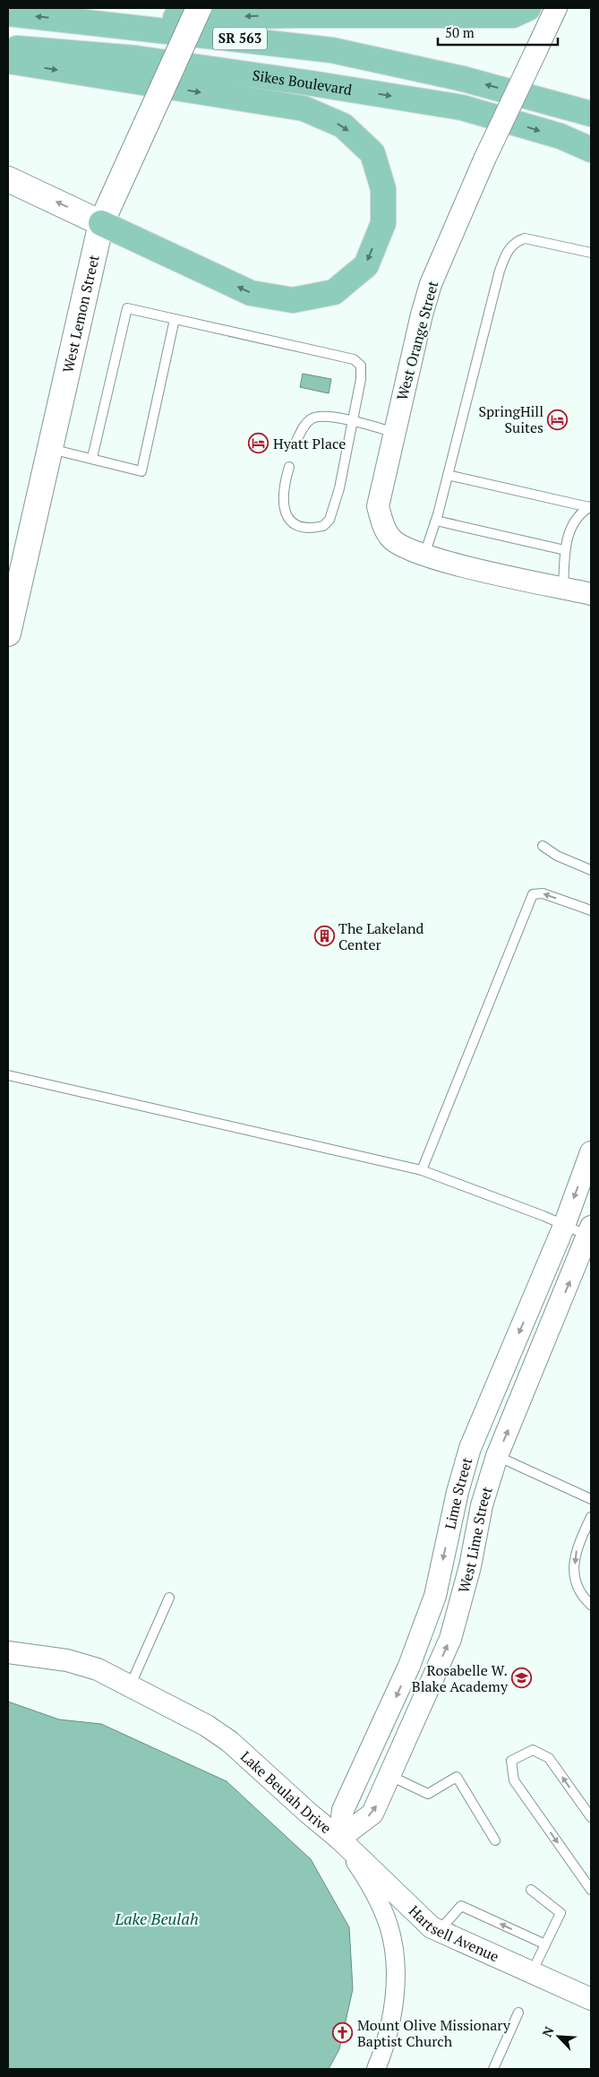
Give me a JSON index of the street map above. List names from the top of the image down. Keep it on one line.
{"streets":{"main road":["SR 563","Sikes Boulevard","West Lemon Street"],"street":["West Orange Street","Lime Street","West Lime Street","Lake Beulah Drive","Hartsell Avenue"]},"crossings":[["Lime Street","West Lime Street"],["Lime Street","Lake Beulah Drive"],["Lime Street","Hartsell Avenue"],["West Lime Street","Lake Beulah Drive"],["West Lime Street","Hartsell Avenue"],["Lake Beulah Drive","Hartsell Avenue"]],"one_way":["Lime Street","West Lime Street"],"water":["Lake Beulah"],"places":{"hotel":["SpringHill Suites","Hyatt Place"],"building":["The Lakeland Center"],"school or university":["Rosabelle W. Blake Academy"],"church":["Mount Olive Missionary Baptist Church"]},"scale_bar":"50 m","north":"top left"}
